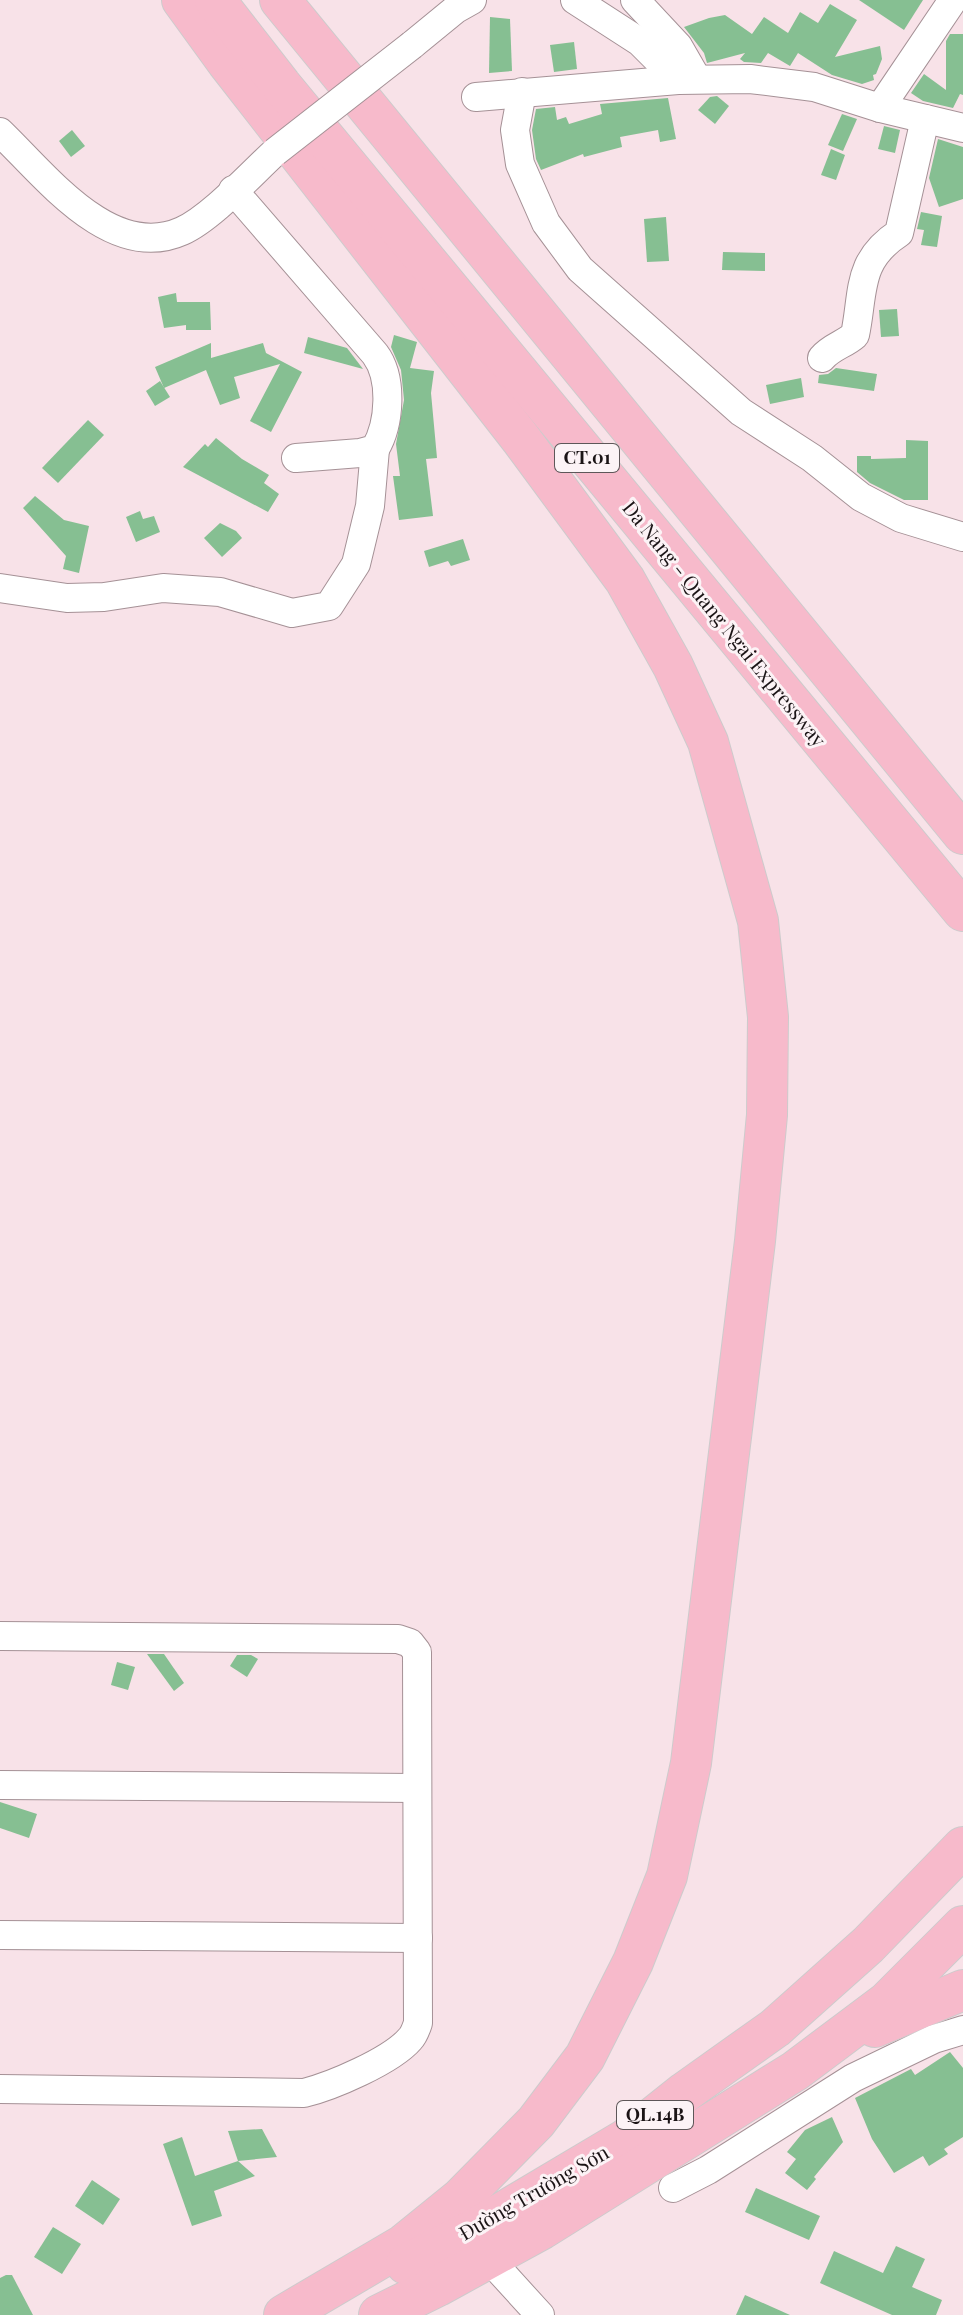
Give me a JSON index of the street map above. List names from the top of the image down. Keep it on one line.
{"streets":{"highway":["CT.01","Da Nang - Quang Ngai Expressway","QL.14B","Đường Trường Sơn"]}}
